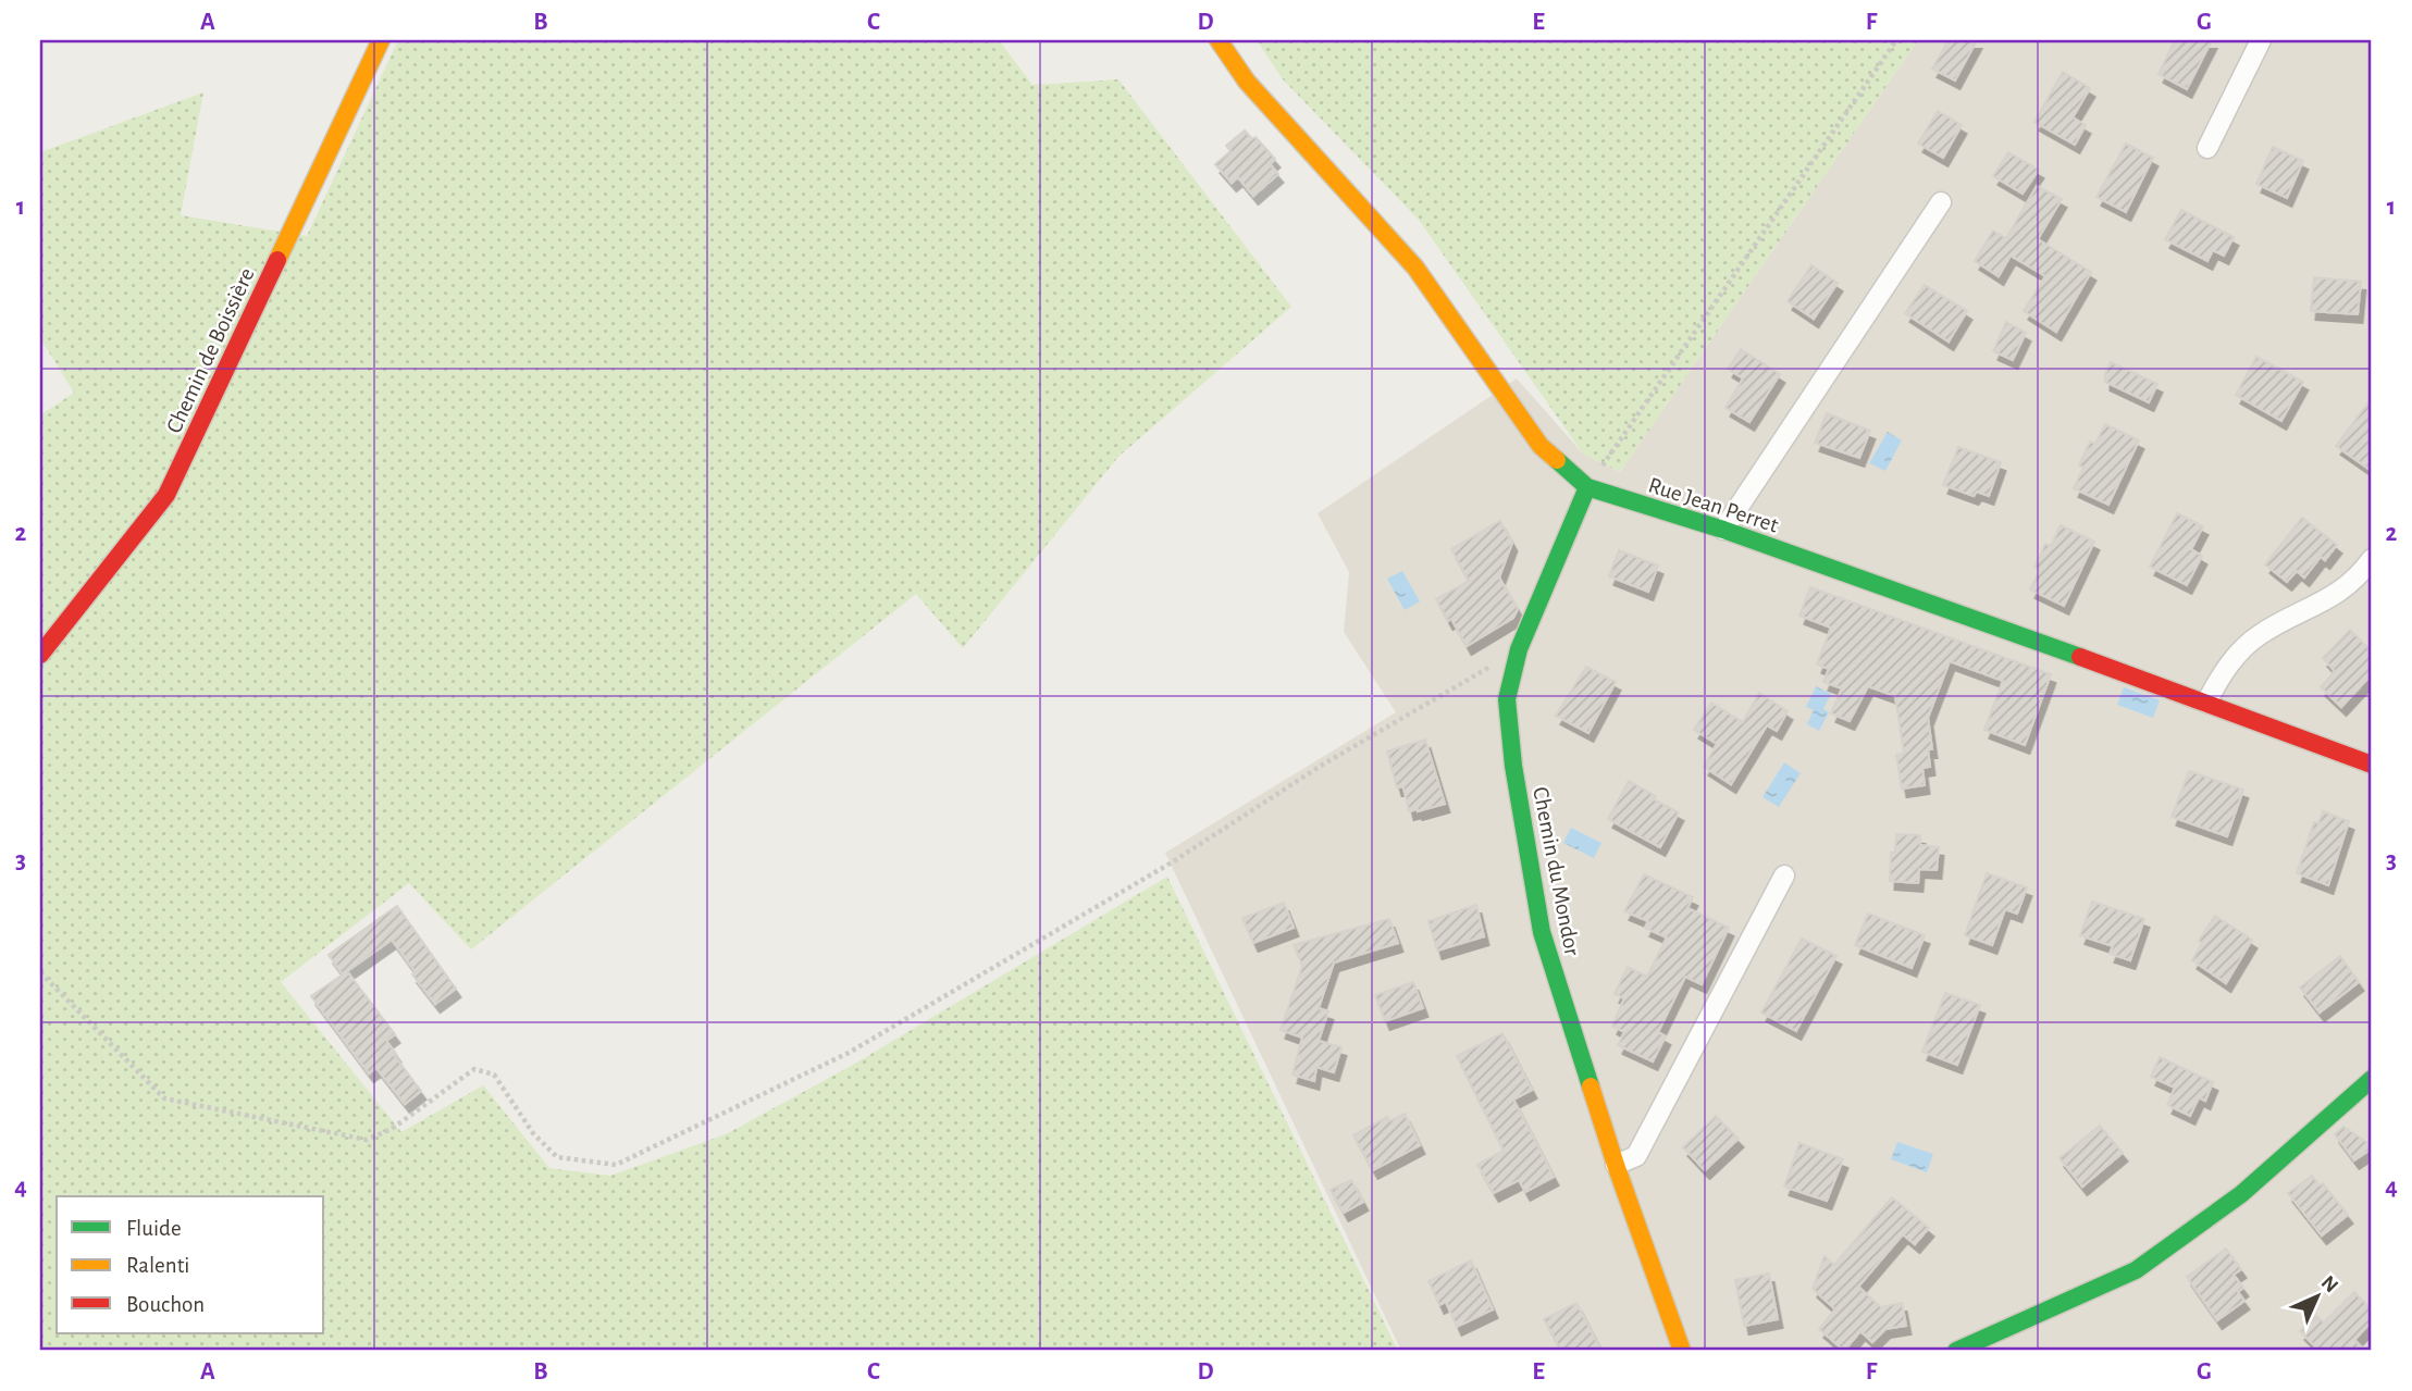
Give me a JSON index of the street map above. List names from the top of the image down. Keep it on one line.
{"streets":{"street":["Chemin de Boissière","Rue Jean Perret","Chemin du Mondor"]},"crossings":[["Rue Jean Perret","Chemin du Mondor"]],"legend":["Fluide","Ralenti","Bouchon"],"north":"top right","grid":{"columns":["A","B","C","D","E","F","G"],"rows":["1","2","3","4"]}}
